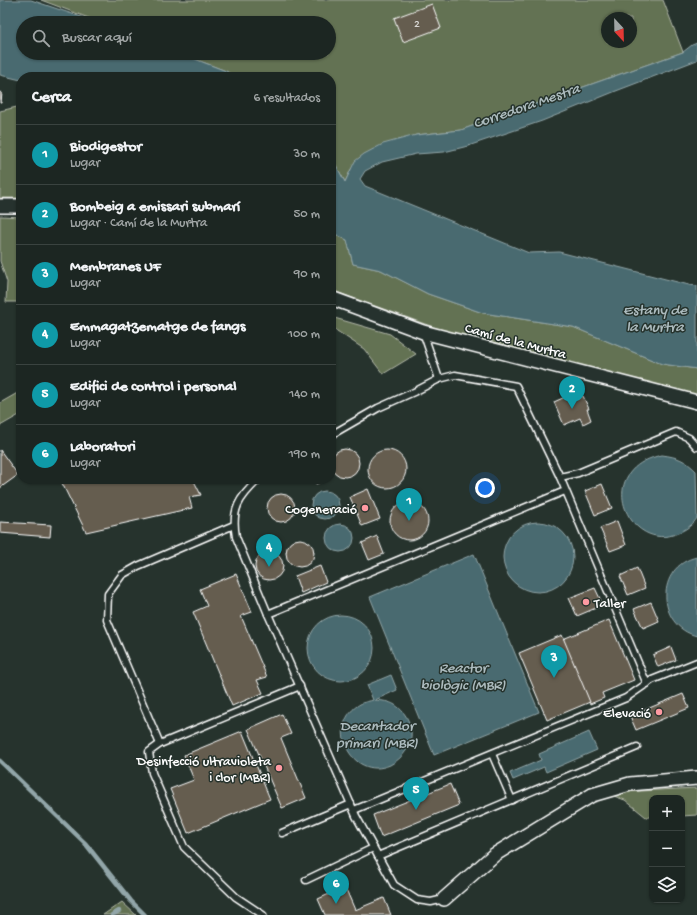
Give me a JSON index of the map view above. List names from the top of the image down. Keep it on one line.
{"streets":{"street":["Camí de la Murtra"]},"water":["Corredora Mestra","Estany de la Murtra","Reactor biològic (MBR)","Decantador primari (MBR)"],"places":["Cogeneració","Taller","Elevació","Desinfecció ultravioleta i clor (MBR)"],"house_numbers":["2"],"north":"bottom","page":{"search":"Buscar aquí","heading":["Cerca","6 resultados"],"list":[{"mark":"1","name":"Biodigestor","note":"Lugar","value":"30 m"},{"mark":"2","name":"Bombeig a emissari submarí","note":"Lugar · Camí de la Murtra","value":"50 m"},{"mark":"3","name":"Membranes UF","note":"Lugar","value":"90 m"},{"mark":"4","name":"Emmagatzematge de fangs","note":"Lugar","value":"100 m"},{"mark":"5","name":"Edifici de control i personal","note":"Lugar","value":"140 m"},{"mark":"6","name":"Laboratori","note":"Lugar","value":"190 m"}],"pins":["2","1","4","3","5","6"],"map_buttons":["+","−"]}}
